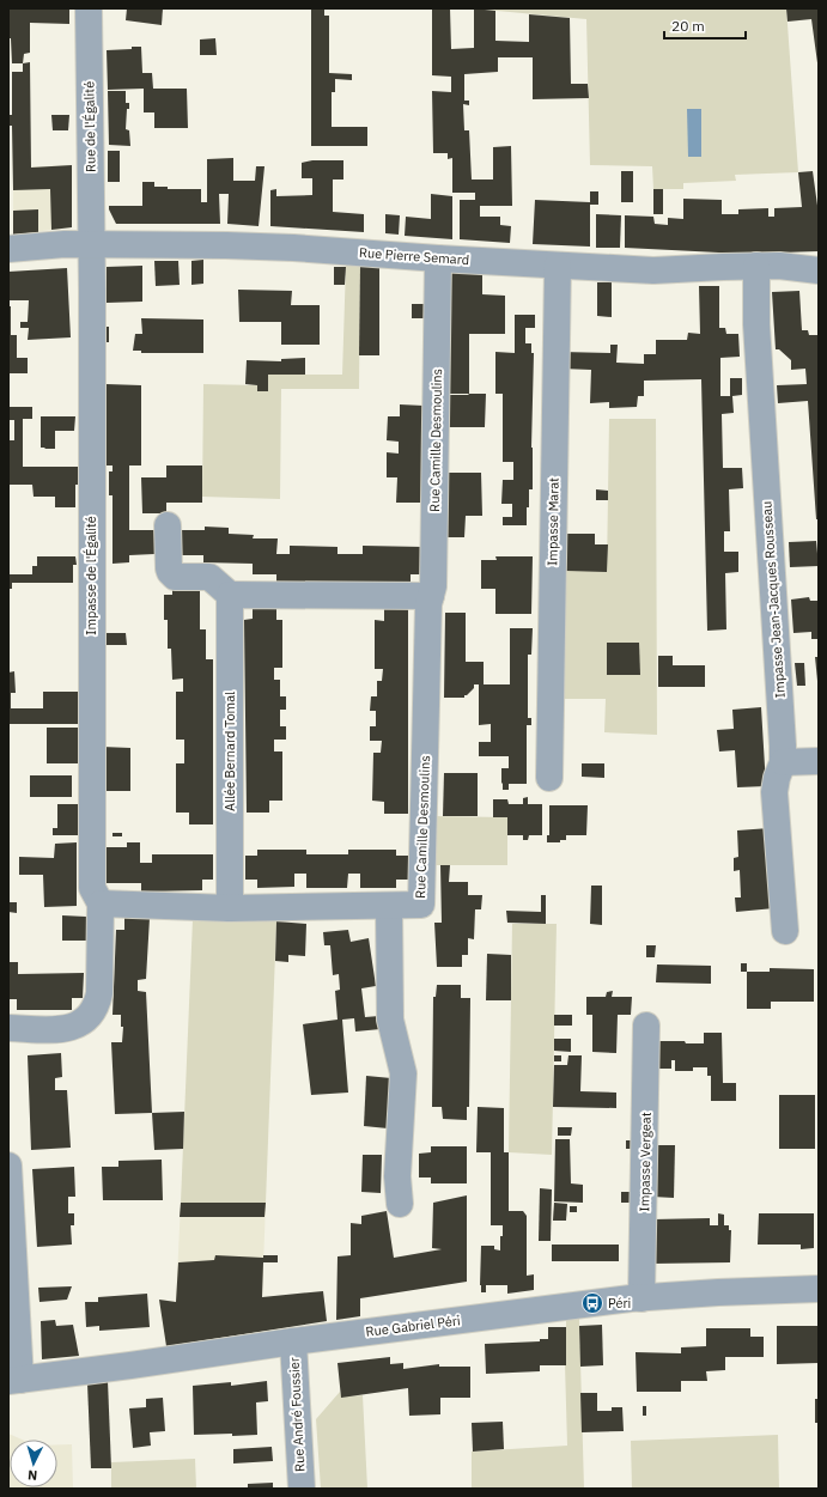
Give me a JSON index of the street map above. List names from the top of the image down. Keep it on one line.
{"streets":{"street":["Rue de l'Égalité","Rue Pierre Semard","Rue Camille Desmoulins","Impasse Marat","Impasse de l'Égalité","Impasse Jean-Jacques Rousseau","Allée Bernard Tomal","Impasse Vergeat","Rue Gabriel Péri","Rue André Foussier"]},"crossings":[["Rue de l'Égalité","Rue Pierre Semard"],["Rue de l'Égalité","Impasse de l'Égalité"],["Rue Pierre Semard","Rue Camille Desmoulins"],["Rue Pierre Semard","Impasse Marat"],["Rue Pierre Semard","Impasse de l'Égalité"],["Rue Pierre Semard","Impasse Jean-Jacques Rousseau"],["Rue Camille Desmoulins","Impasse de l'Égalité"],["Rue Camille Desmoulins","Allée Bernard Tomal"],["Impasse Vergeat","Rue Gabriel Péri"],["Rue Gabriel Péri","Rue André Foussier"]],"places":{"bus stop":["Péri"]},"scale_bar":"20 m","north":"bottom"}
